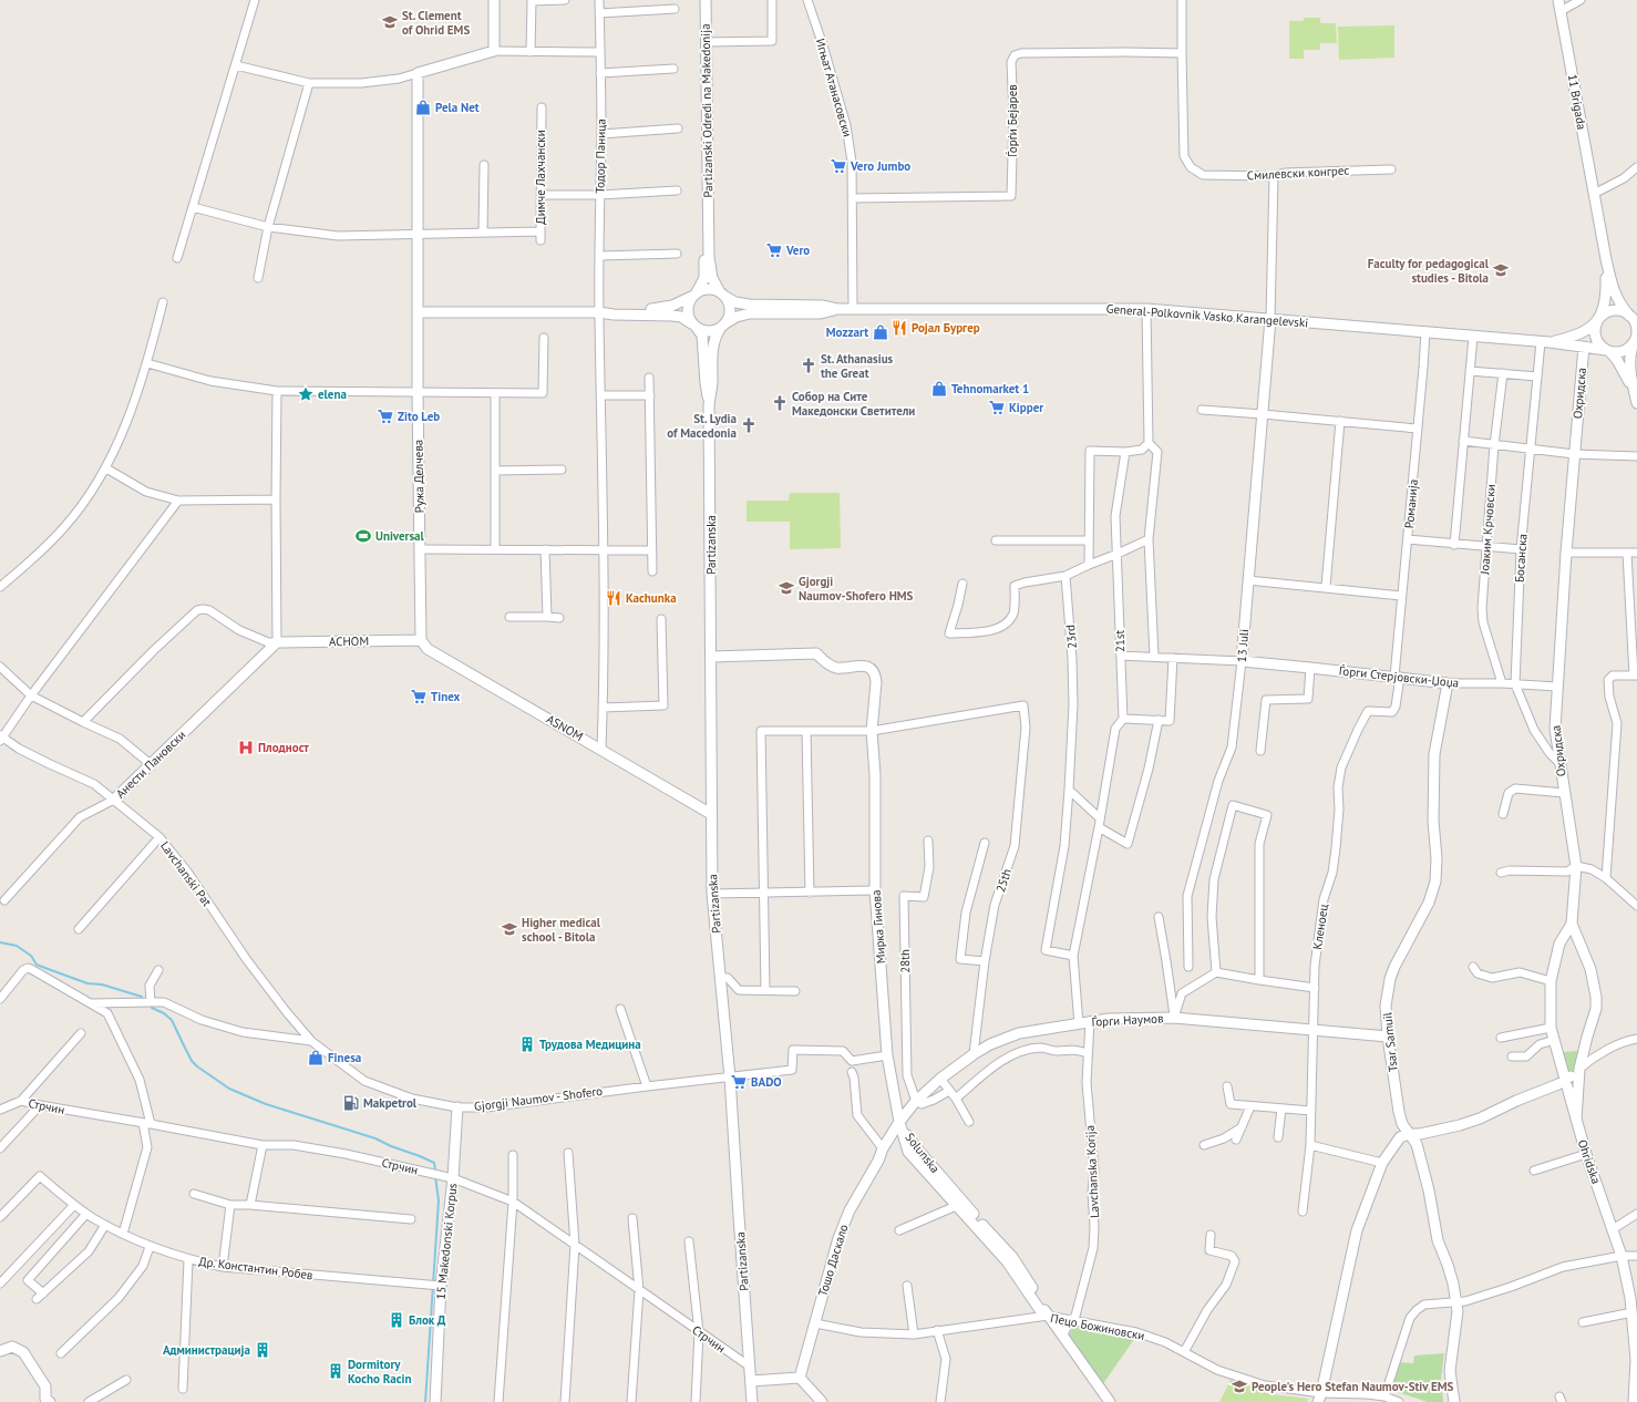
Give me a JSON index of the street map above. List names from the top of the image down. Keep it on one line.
{"streets":{"street":["Игњат Атанасовски","11 Brigada","Partizanski Odredi na Makedonija","Ѓорѓи Бејарев","Тодор Паница","Смилевски конгрес","Димче Лахчански","General-Polkovnik Vasko Karangelevski","Охридска","Ружа Делчева","Романија","Јоаким Крчовски","Partizanska","Босанска","23rd","АСНОМ","21st","13 Juli","Ѓорги Стерјовски-Џоџа","ASNOM","Анести Пановски","Lavchanski Pat","25th","Мирка Гинова","Кленоец","28th","Ѓорги Наумов","Tsar Samuil","Gjorgji Naumov - Shofero","Стрчин","Solunska","Ohridska","Lavchanska Korija","15 Makedonski Korpus","Тошо Даскало","Др. Константин Робев","Пецо Божиновски"]},"crossings":[["Игњат Атанасовски","Ѓорѓи Бејарев"],["Игњат Атанасовски","General-Polkovnik Vasko Karangelevski"],["11 Brigada","General-Polkovnik Vasko Karangelevski"],["Partizanski Odredi na Makedonija","General-Polkovnik Vasko Karangelevski"],["Partizanski Odredi na Makedonija","Partizanska"],["Ѓорѓи Бејарев","Смилевски конгрес"],["Тодор Паница","General-Polkovnik Vasko Karangelevski"],["Тодор Паница","ASNOM"],["General-Polkovnik Vasko Karangelevski","Охридска"],["General-Polkovnik Vasko Karangelevski","Ружа Делчева"],["General-Polkovnik Vasko Karangelevski","Романија"],["General-Polkovnik Vasko Karangelevski","Partizanska"],["General-Polkovnik Vasko Karangelevski","Босанска"],["General-Polkovnik Vasko Karangelevski","13 Juli"],["Охридска","Босанска"],["Охридска","Ѓорги Стерјовски-Џоџа"],["Охридска","Ohridska"],["Ружа Делчева","АСНОМ"],["Ружа Делчева","ASNOM"],["Романија","Ѓорги Стерјовски-Џоџа"],["Романија","Кленоец"],["Јоаким Крчовски","Ѓорги Стерјовски-Џоџа"],["Partizanska","ASNOM"],["Partizanska","Мирка Гинова"],["Partizanska","Gjorgji Naumov - Shofero"],["Partizanska","Стрчин"],["Босанска","Ѓорги Стерјовски-Џоџа"],["23rd","21st"],["АСНОМ","ASNOM"],["АСНОМ","Анести Пановски"],["21st","Ѓорги Наумов"],["13 Juli","Ѓорги Стерјовски-Џоџа"],["Ѓорги Стерјовски-Џоџа","Кленоец"],["Ѓорги Стерјовски-Џоџа","Tsar Samuil"],["Анести Пановски","Lavchanski Pat"],["Lavchanski Pat","Gjorgji Naumov - Shofero"],["25th","Мирка Гинова"],["25th","Ѓорги Наумов"],["Мирка Гинова","Ѓорги Наумов"],["Мирка Гинова","Gjorgji Naumov - Shofero"],["Мирка Гинова","Solunska"],["Мирка Гинова","Тошо Даскало"],["Кленоец","Ѓорги Наумов"],["28th","Ѓорги Наумов"],["Ѓорги Наумов","Tsar Samuil"],["Ѓорги Наумов","Solunska"],["Ѓорги Наумов","Lavchanska Korija"],["Ѓорги Наумов","Тошо Даскало"],["Gjorgji Naumov - Shofero","15 Makedonski Korpus"],["Стрчин","15 Makedonski Korpus"],["Solunska","Lavchanska Korija"],["Solunska","Тошо Даскало"],["Solunska","Пецо Божиновски"],["Lavchanska Korija","Пецо Божиновски"],["15 Makedonski Korpus","Др. Константин Робев"],["Тошо Даскало","Пецо Божиновски"]],"places":{"school or university":["St. Clement of Ohrid EMS","Faculty for pedagogical studies - Bitola","Gjorgji Naumov-Shofero HMS","Higher medical school - Bitola","People's Hero Stefan Naumov-Stiv EMS"],"shop":["Pela Net","Mozzart","Tehnomarket 1","Finesa"],"supermarket":["Vero Jumbo","Vero","Kipper","Zito Leb","Tinex","BADO"],"restaurant":["Ројал Бургер","Kachunka"],"church":["St. Athanasius the Great","Собор на Сите Македонски Светители","St. Lydia of Macedonia"],"place":["elena"],"sports":["Universal"],"hospital":["Плодност"],"building":["Трудова Медицина","Блок Д","Администрација","Dormitory Kocho Racin"],"fuel station":["Makpetrol"]}}
